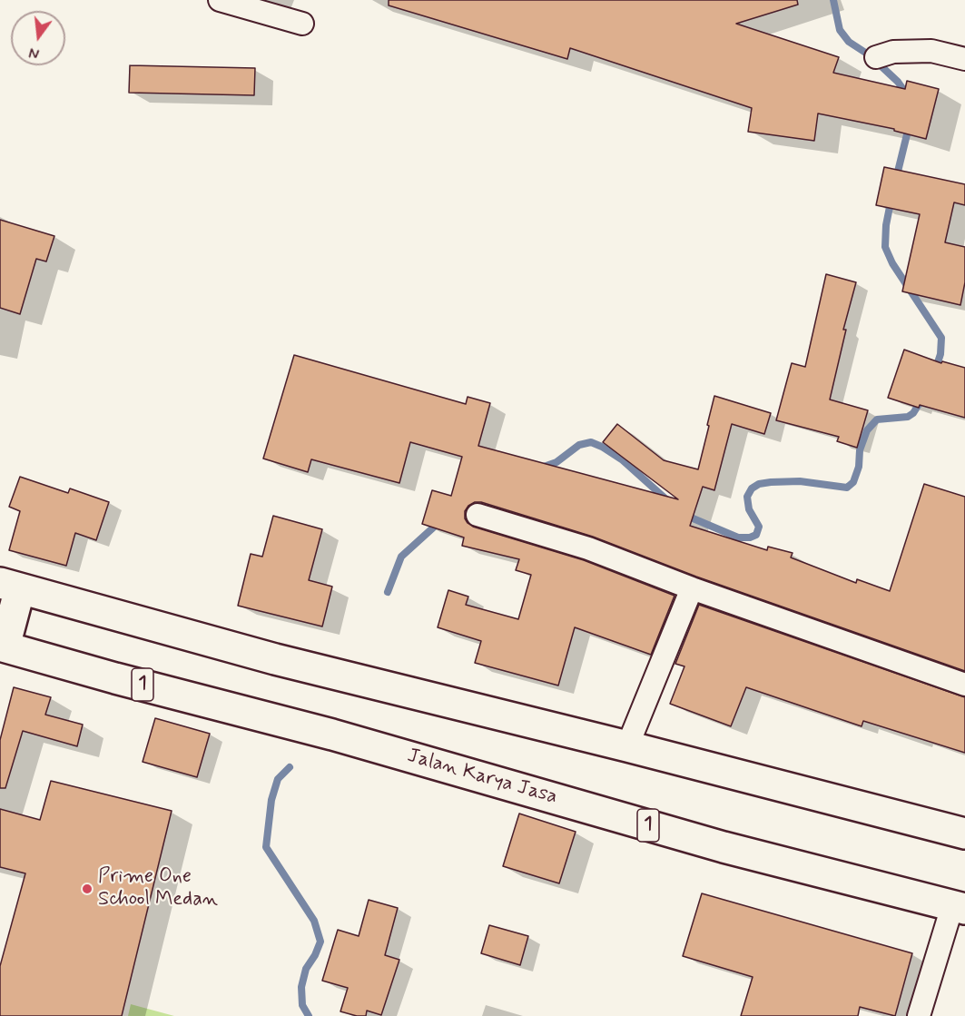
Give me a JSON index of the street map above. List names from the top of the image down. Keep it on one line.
{"streets":{"highway":["1","Jalan Karya Jasa"]},"places":["Prime One School Medan"],"north":"bottom"}
